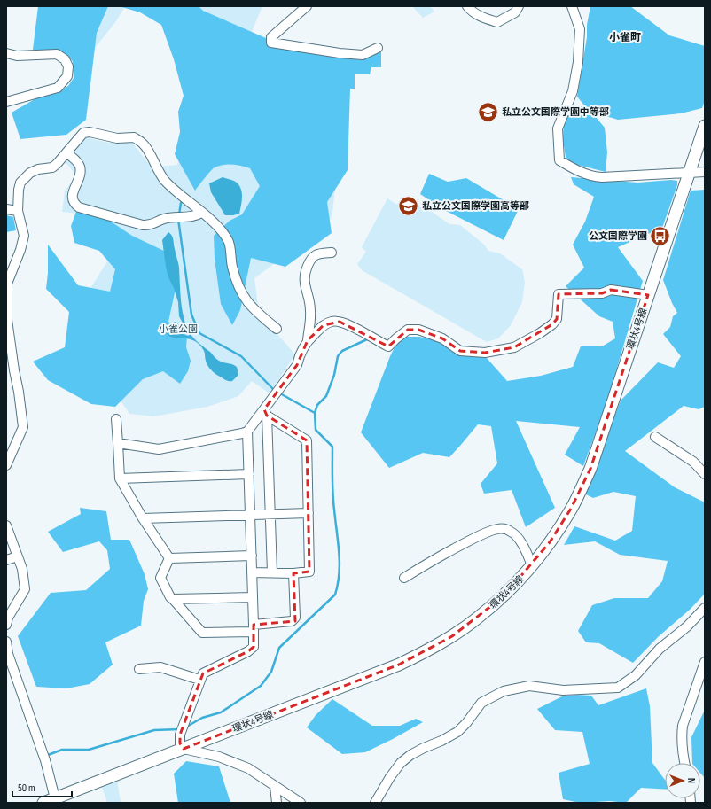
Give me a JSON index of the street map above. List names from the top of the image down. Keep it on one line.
{"streets":{"main road":["環状4号線"]},"districts":["小雀町"],"parks":["小雀公園"],"places":{"school or university":["私立公文国際学園中等部","私立公文国際学園高等部"],"bus stop":["公文国際学園"]},"scale_bar":"50 m","north":"right"}
